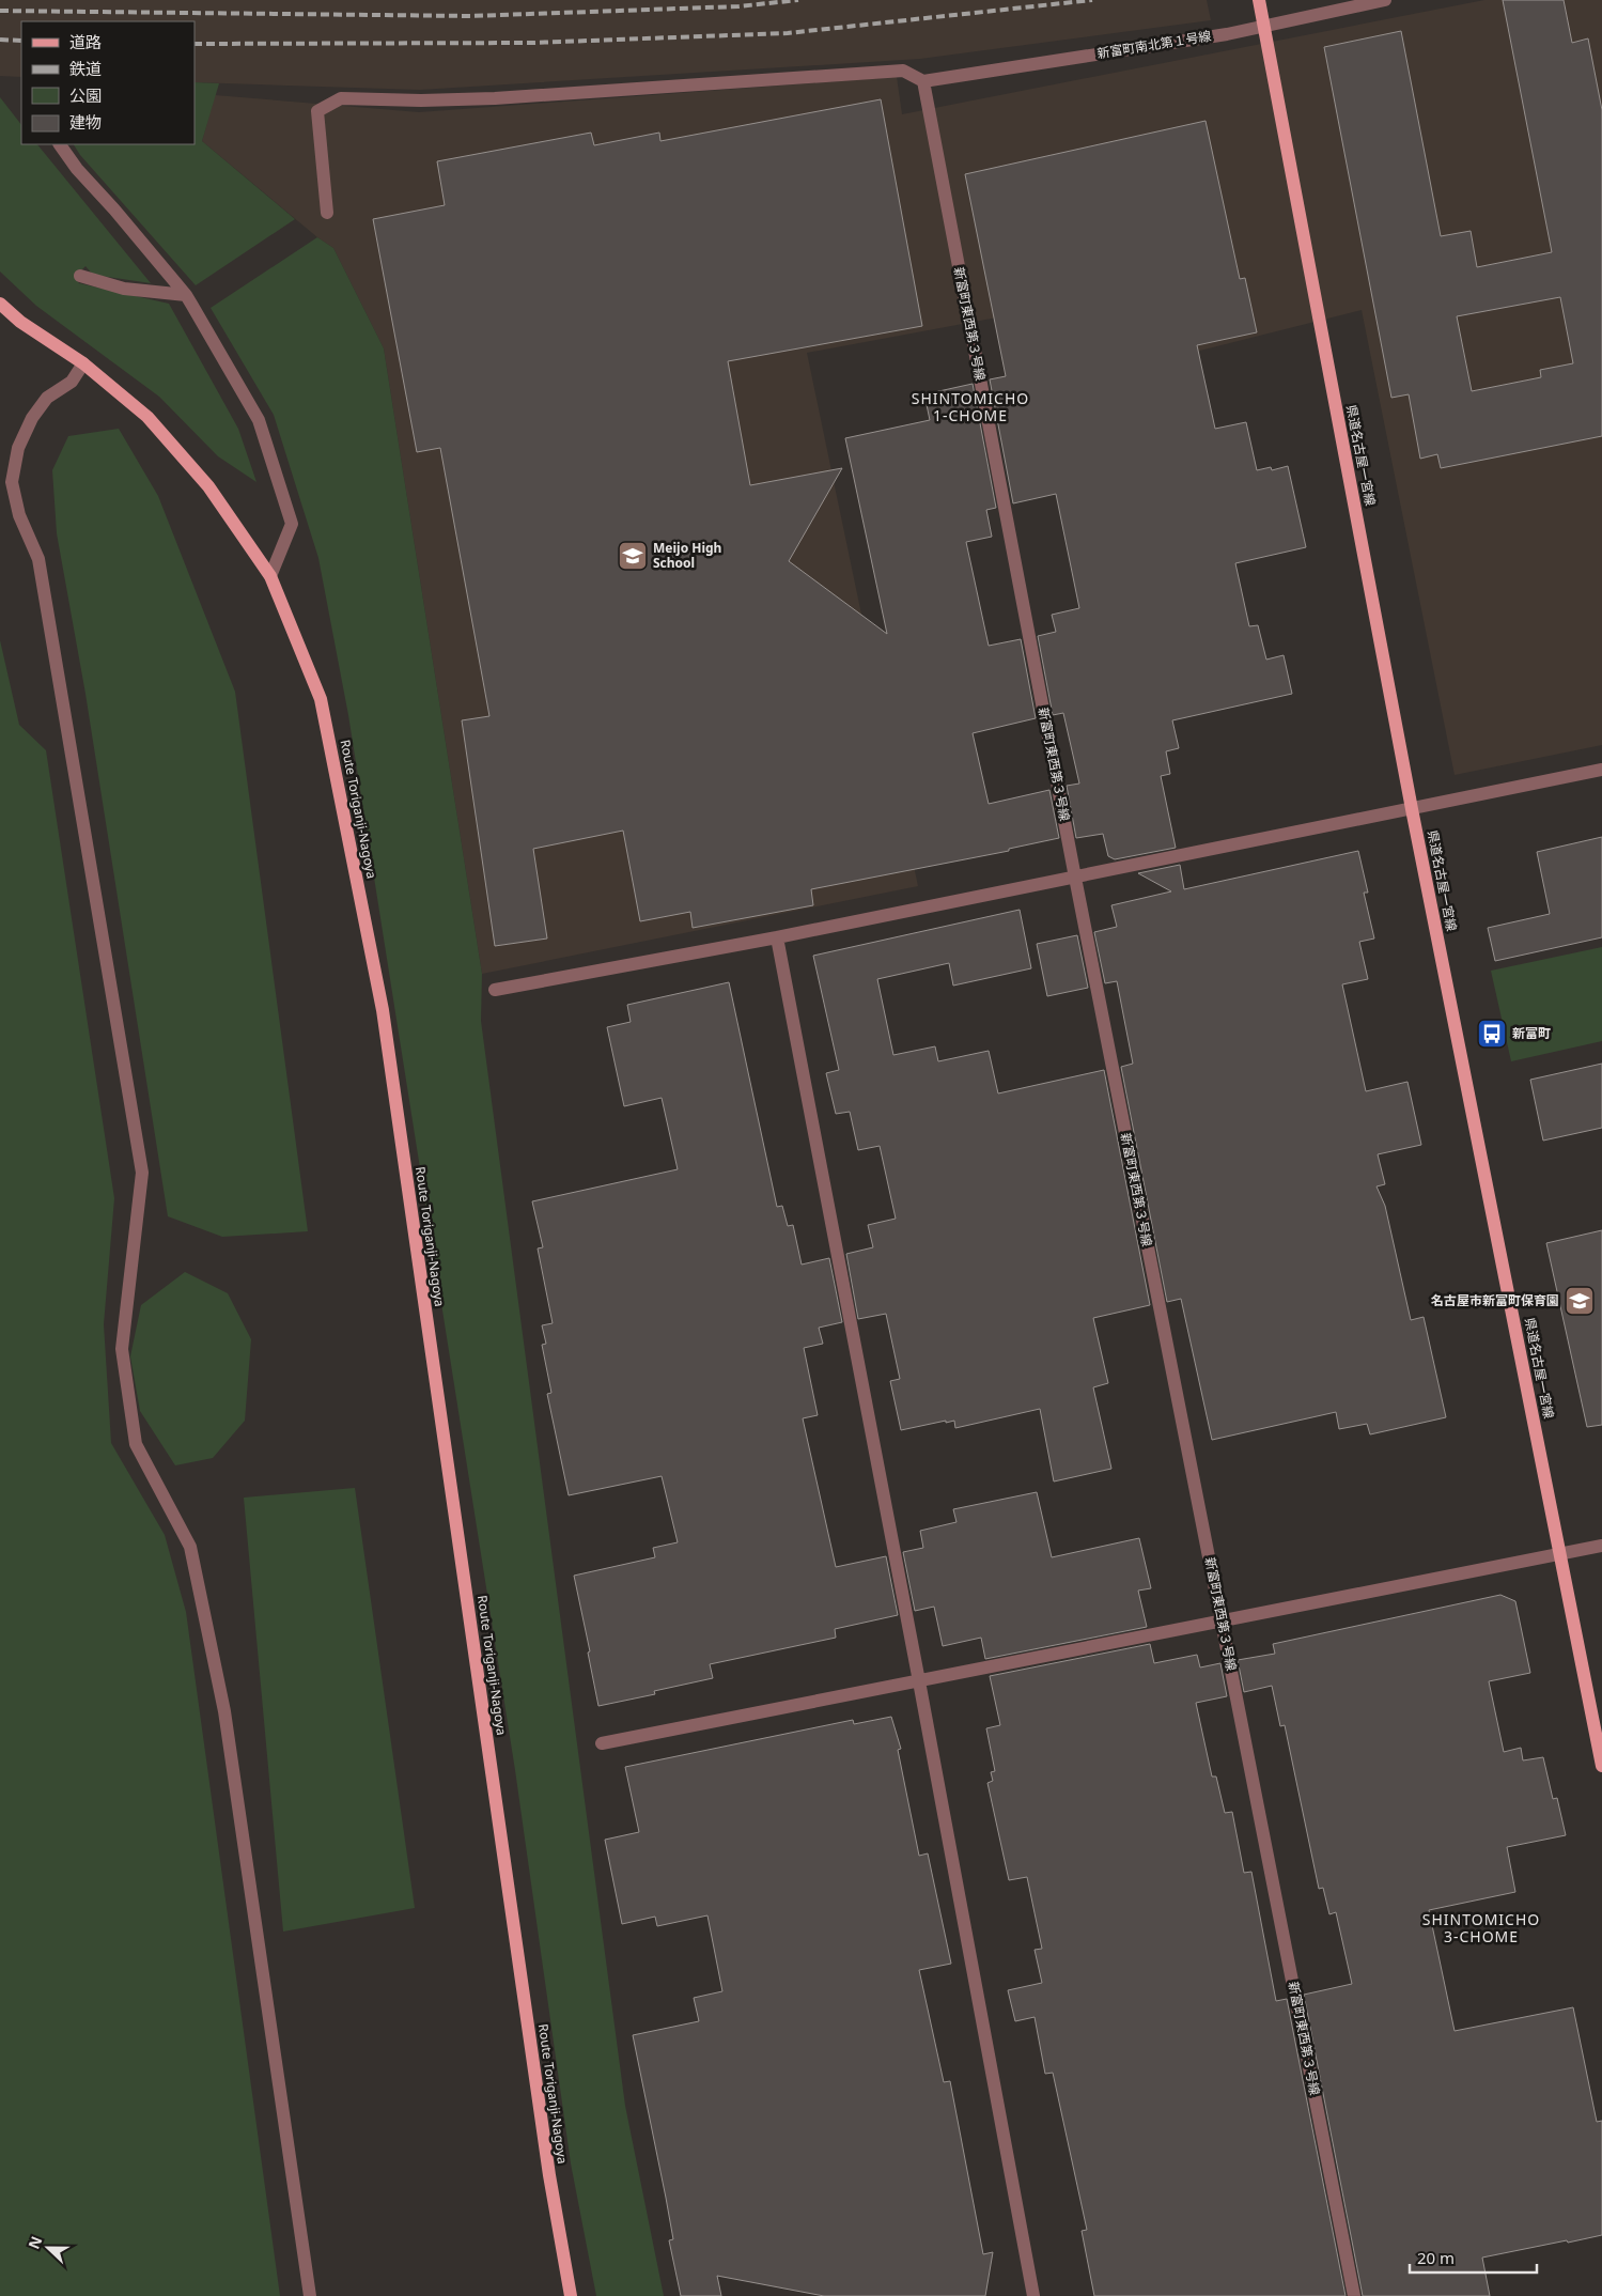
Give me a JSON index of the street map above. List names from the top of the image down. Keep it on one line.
{"streets":{"main road":["県道名古屋一宮線","Route Toriganji-Nagoya"],"street":["新富町南北第１号線","新富町東西第３号線"]},"crossings":[["新富町南北第１号線","新富町東西第３号線"],["新富町南北第１号線","県道名古屋一宮線"]],"districts":["SHINTOMICHO 1-CHOME","SHINTOMICHO 3-CHOME"],"places":{"school or university":["Meijo High School","名古屋市新富町保育園"],"bus stop":["新富町"]},"legend":["道路","鉄道","公園","建物"],"scale_bar":"20 m","north":"left"}
